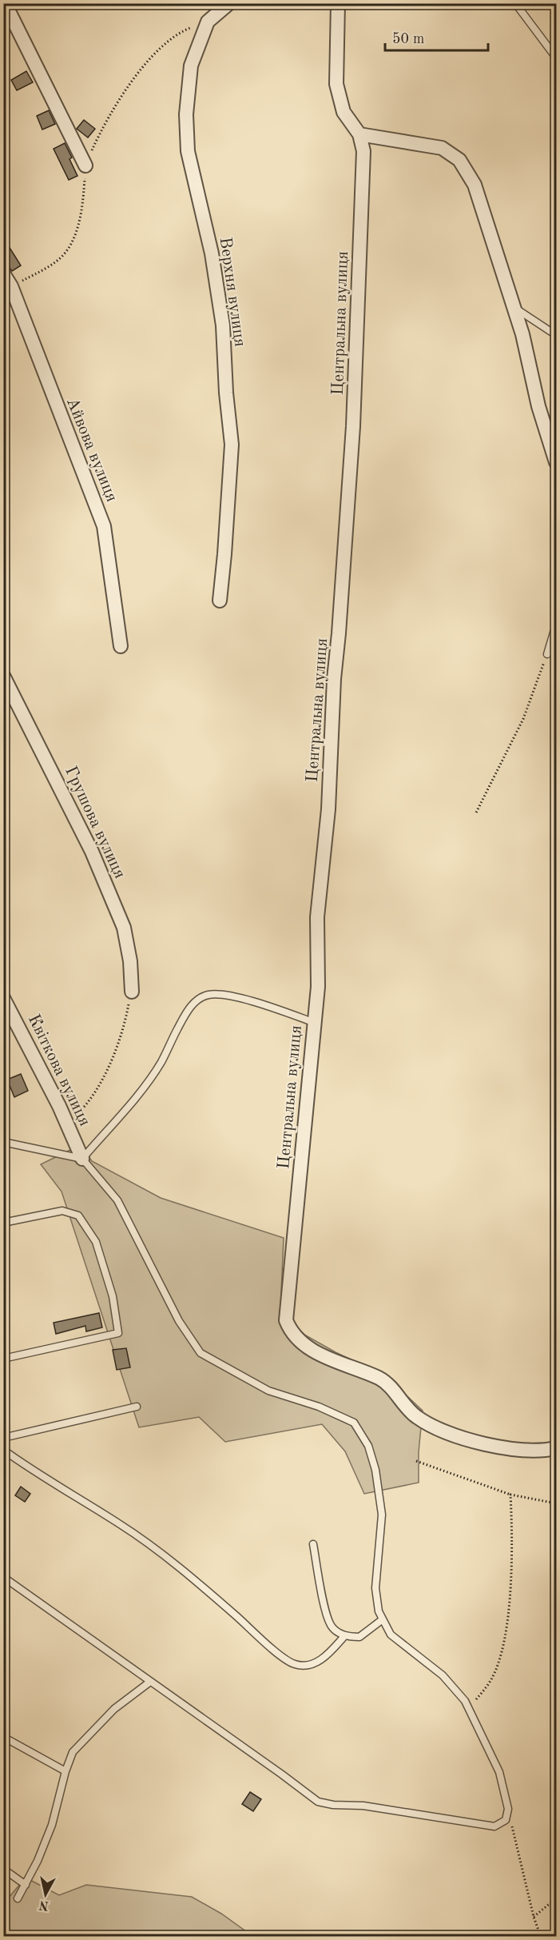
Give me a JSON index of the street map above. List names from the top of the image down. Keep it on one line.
{"streets":{"street":["Верхня вулиця","Центральна вулиця","Айвова вулиця","Грушова вулиця","Квіткова вулиця"]},"scale_bar":"50 m","north":"bottom"}
